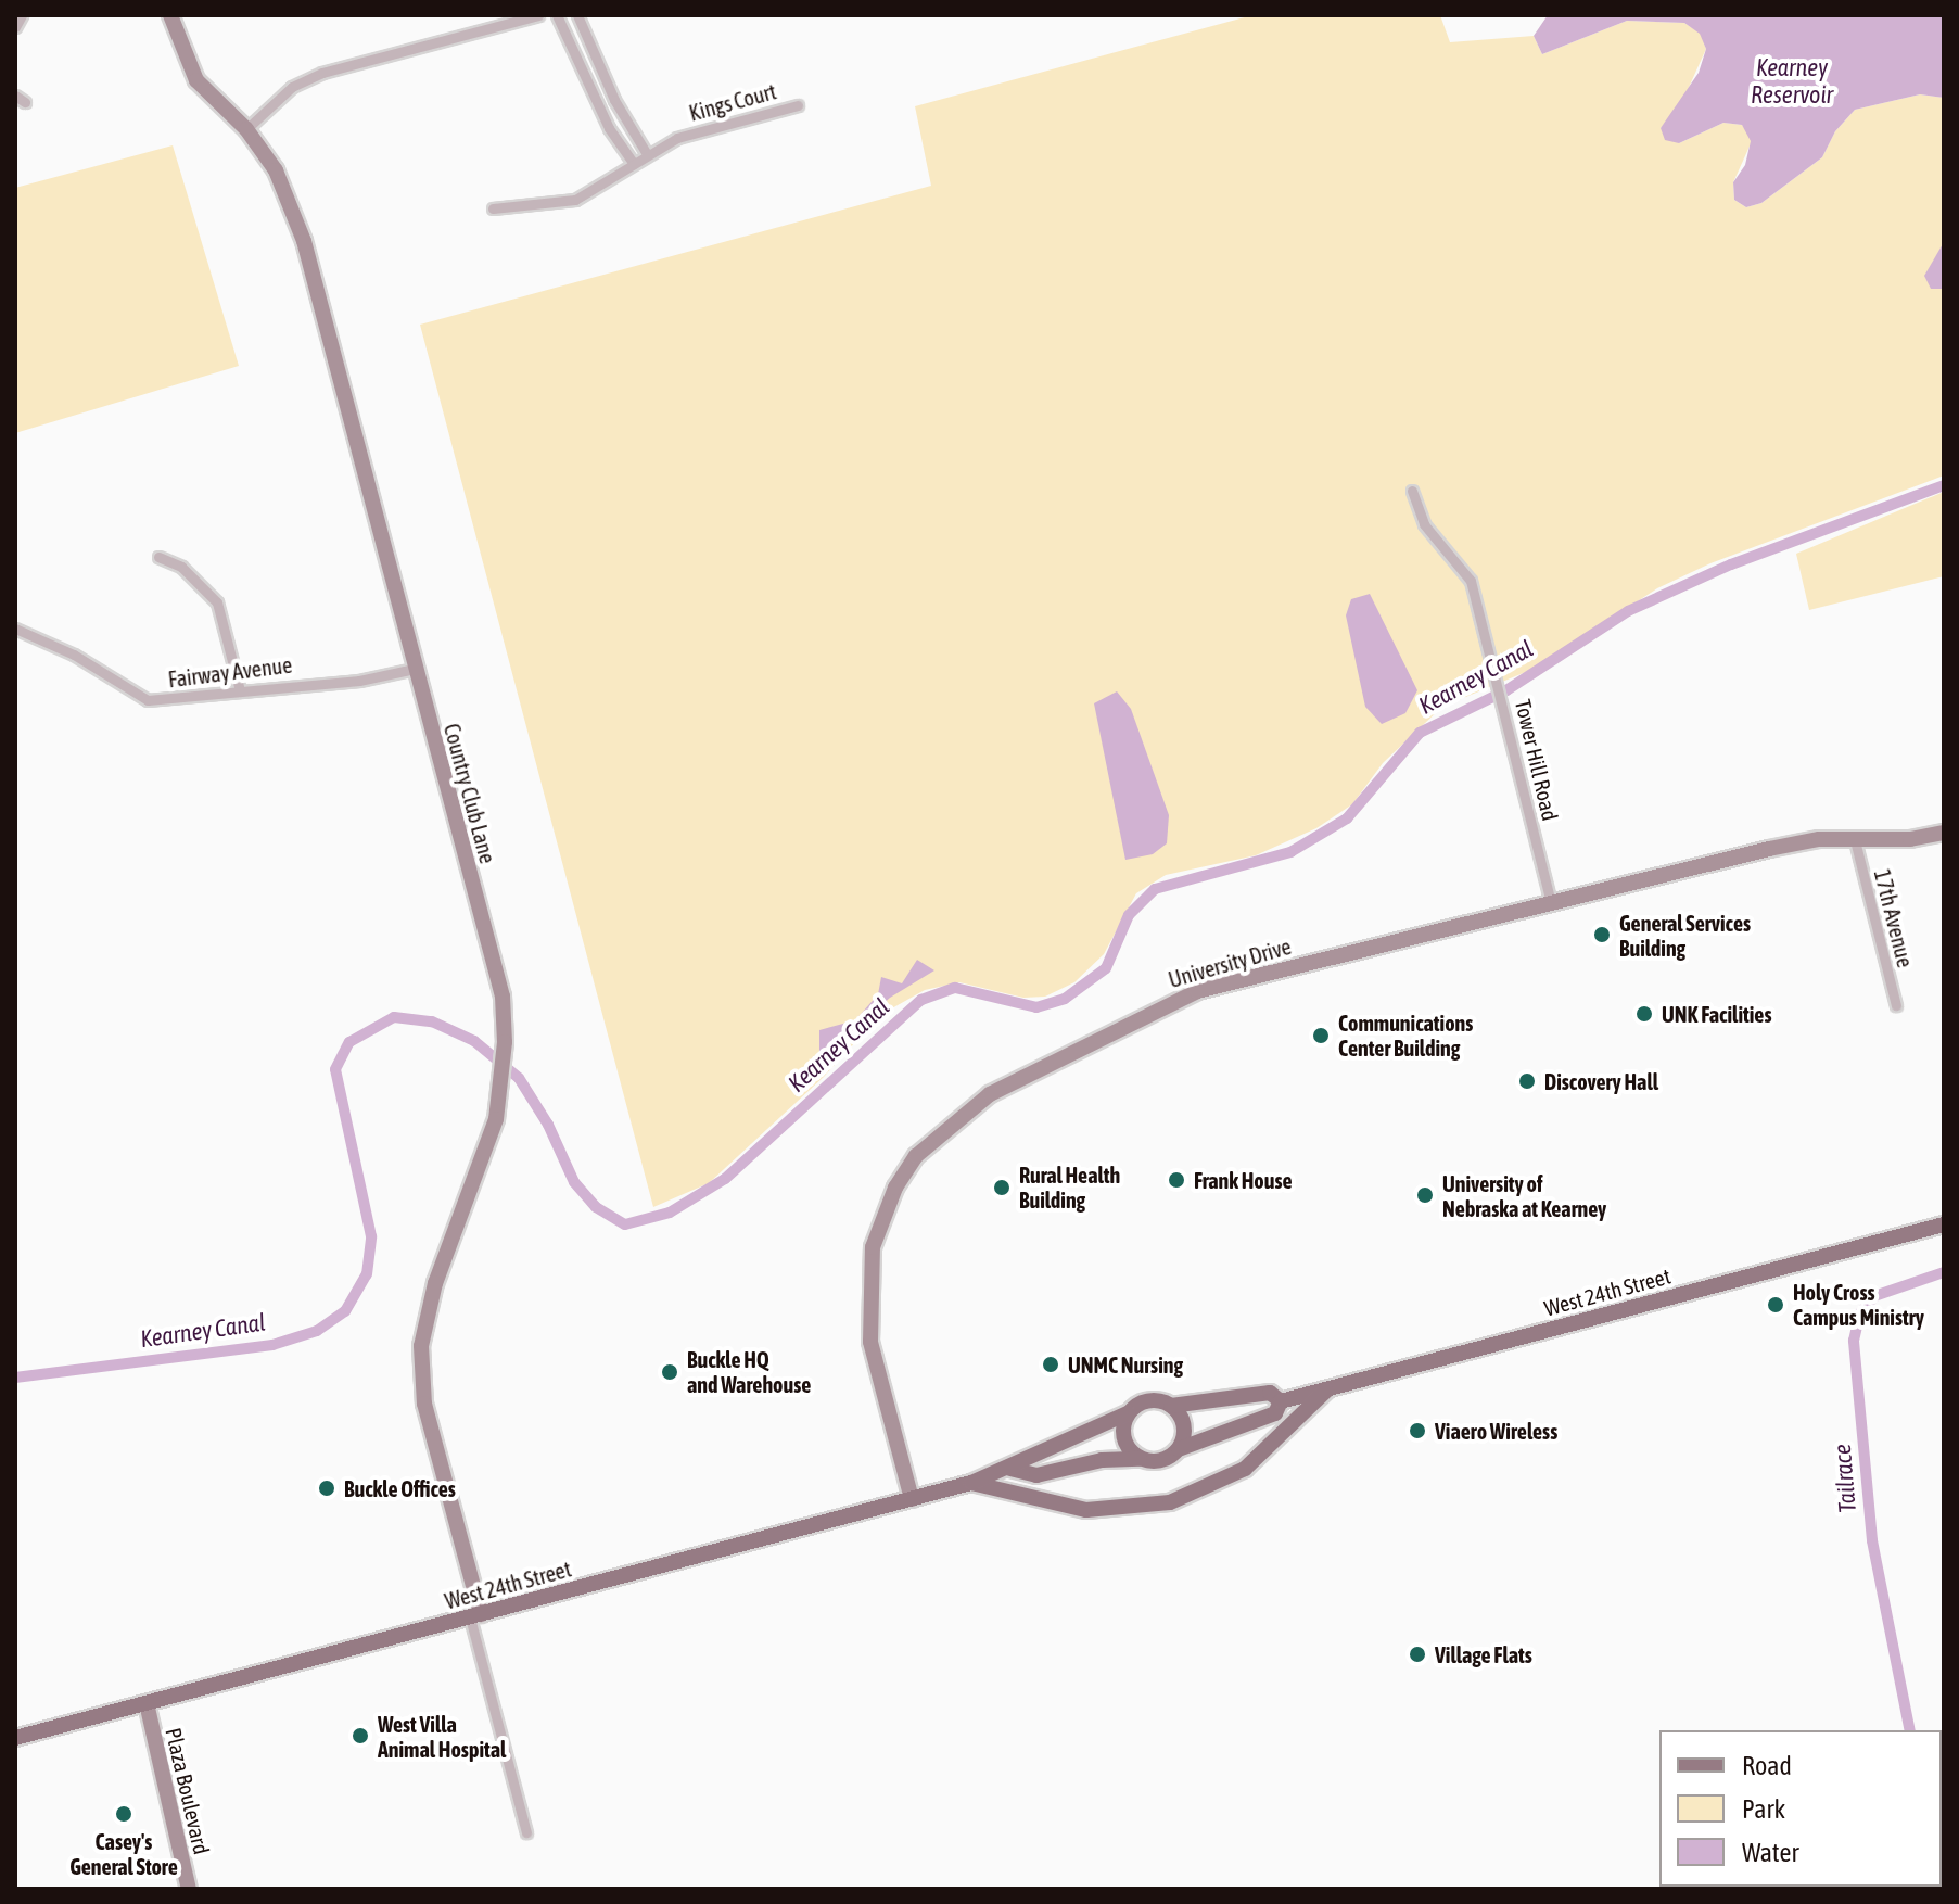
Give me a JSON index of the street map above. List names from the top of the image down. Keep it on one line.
{"streets":{"main road":["West 24th Street"],"street":["Kings Court","Fairway Avenue","Tower Hill Road","Country Club Lane","17th Avenue","University Drive","Plaza Boulevard"]},"crossings":[["Fairway Avenue","Country Club Lane"],["Tower Hill Road","University Drive"],["Country Club Lane","West 24th Street"],["17th Avenue","University Drive"],["University Drive","West 24th Street"],["West 24th Street","Plaza Boulevard"]],"water":["Kearney Reservoir","Kearney Canal","Tailrace"],"places":["General Services Building","UNK Facilities","Communications Center Building","Discovery Hall","Frank House","Rural Health Building","University of Nebraska at Kearney","Holy Cross Campus Ministry","UNMC Nursing","Buckle HQ and Warehouse","Viaero Wireless","Buckle Offices","Village Flats","West Villa Animal Hospital","Casey's General Store"],"legend":["Road","Park","Water"]}
